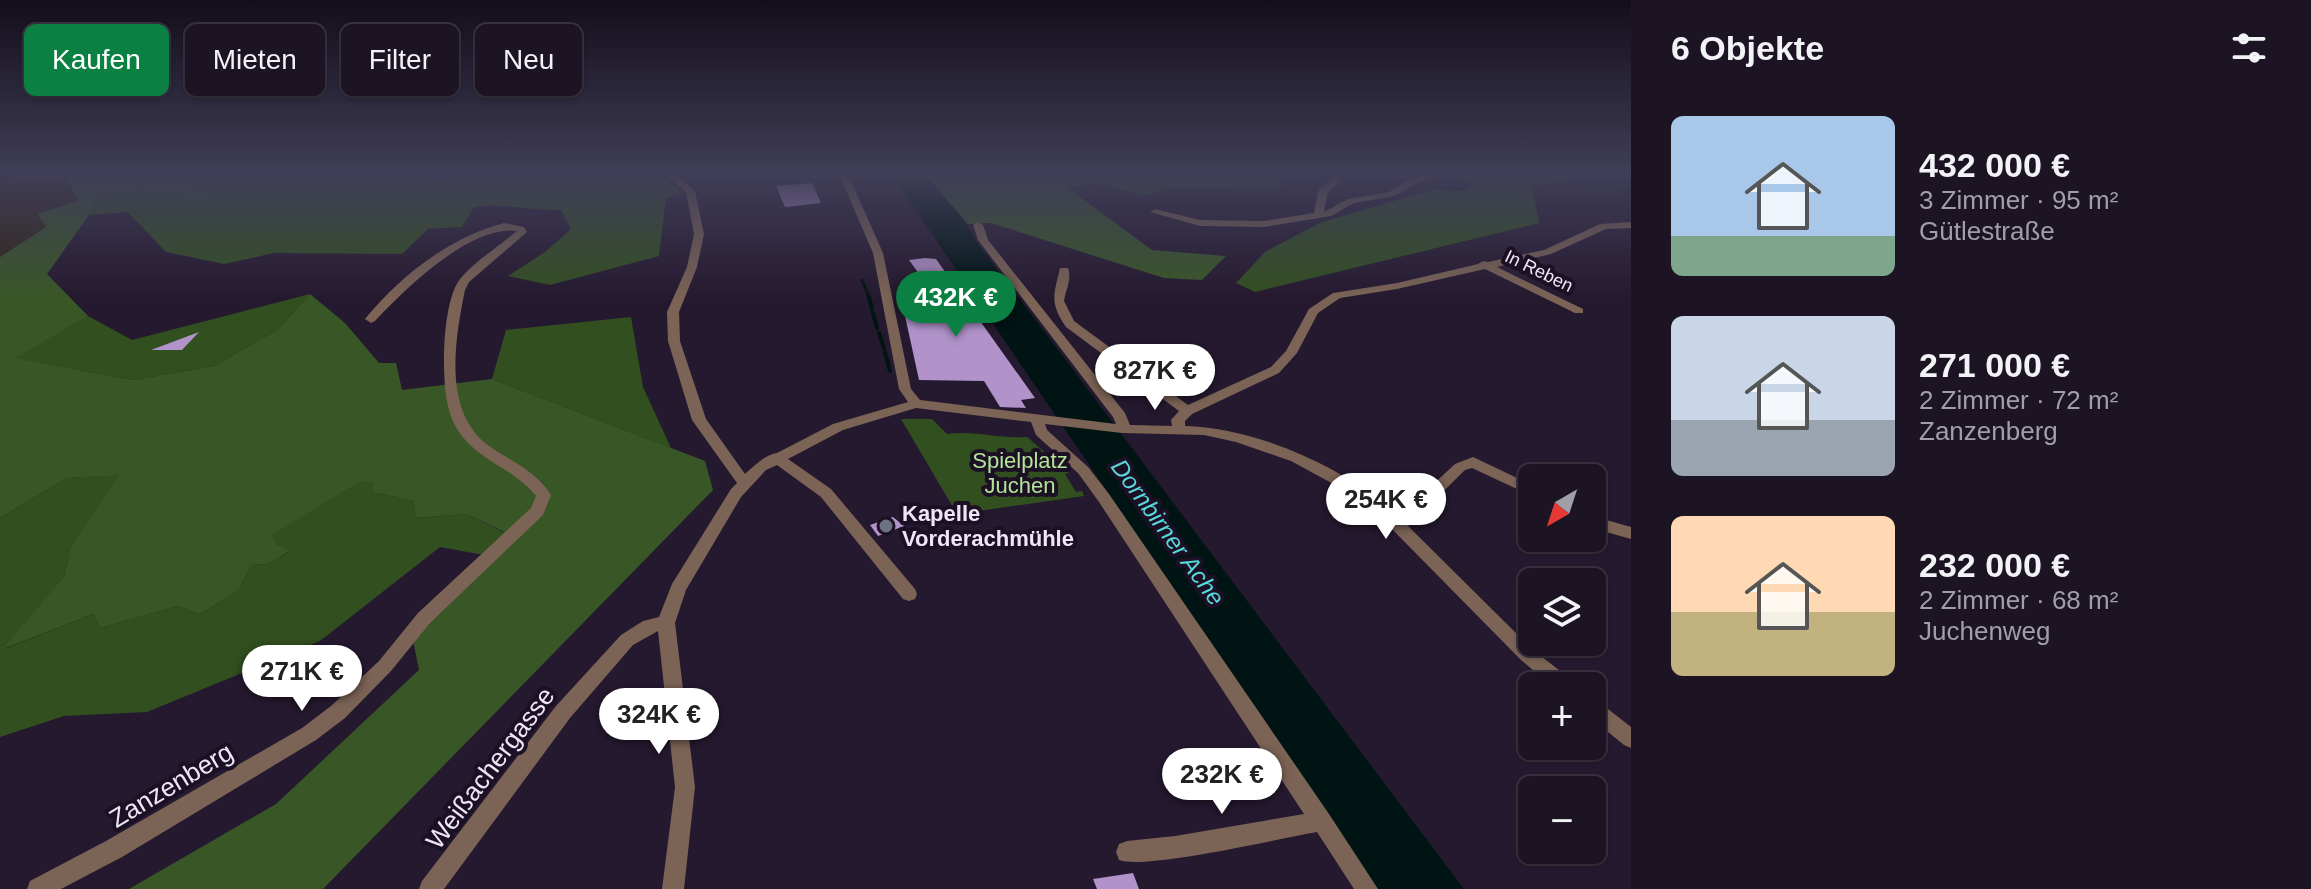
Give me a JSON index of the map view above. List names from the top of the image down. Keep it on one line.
{"streets":{"street":["In Reben","Weißachergasse","Zanzenberg"]},"water":["Dornbirner Ache"],"parks":["Spielplatz Juchen"],"places":["Kapelle Vorderachmühle"],"north":"bottom left","page":{"heading":"6 Objekte","chip":["Kaufen","Mieten","Filter","Neu"],"list":[{"name":"432 000 €","note":"3 Zimmer · 95 m² · Gütlestraße"},{"name":"271 000 €","note":"2 Zimmer · 72 m² · Zanzenberg"},{"name":"232 000 €","note":"2 Zimmer · 68 m² · Juchenweg"}],"price":["432K €","827K €","254K €","271K €","324K €","232K €"],"map_buttons":["+","−"]}}
